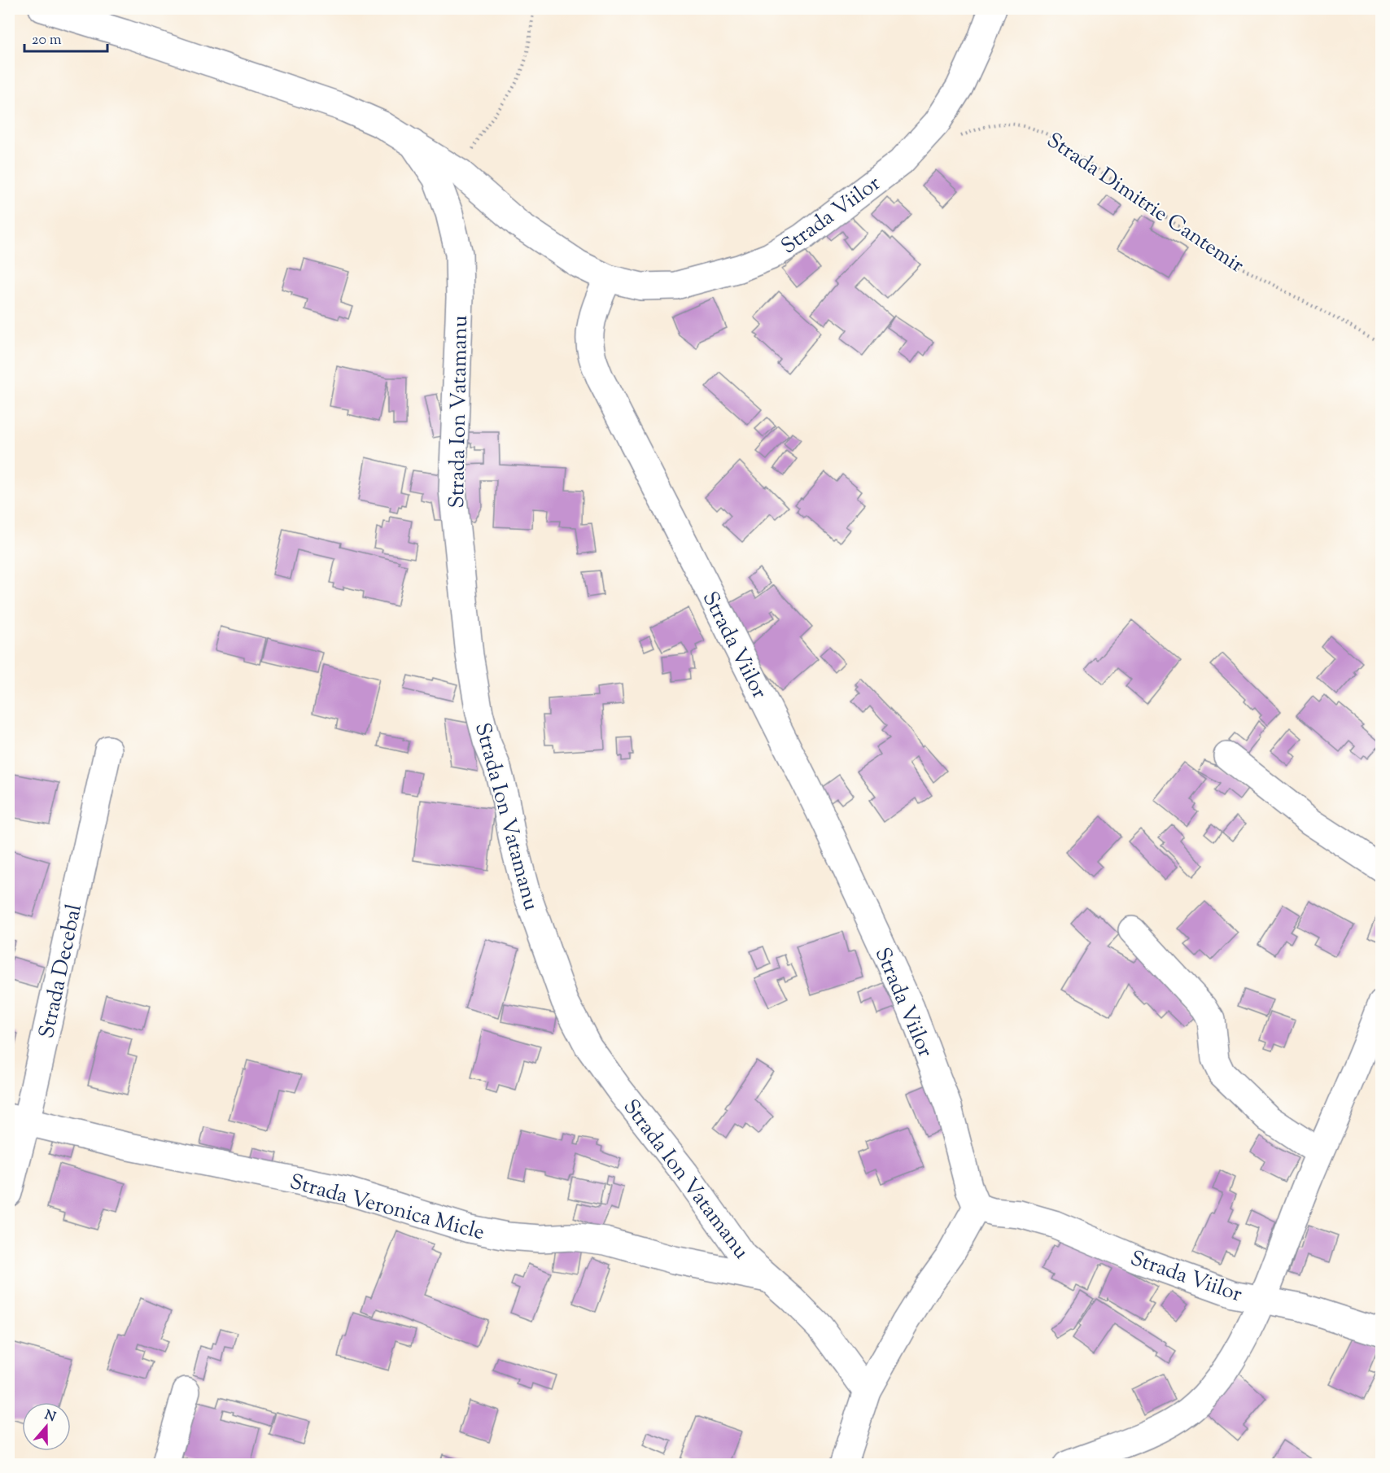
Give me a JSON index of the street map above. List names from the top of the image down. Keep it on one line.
{"streets":{"street":["Strada Viilor","Strada Ion Vatamanu","Strada Decebal","Strada Veronica Micle"],"path":["Strada Dimitrie Cantemir"]},"crossings":[["Strada Ion Vatamanu","Strada Veronica Micle"],["Strada Decebal","Strada Veronica Micle"]],"scale_bar":"20 m","north":"top"}
